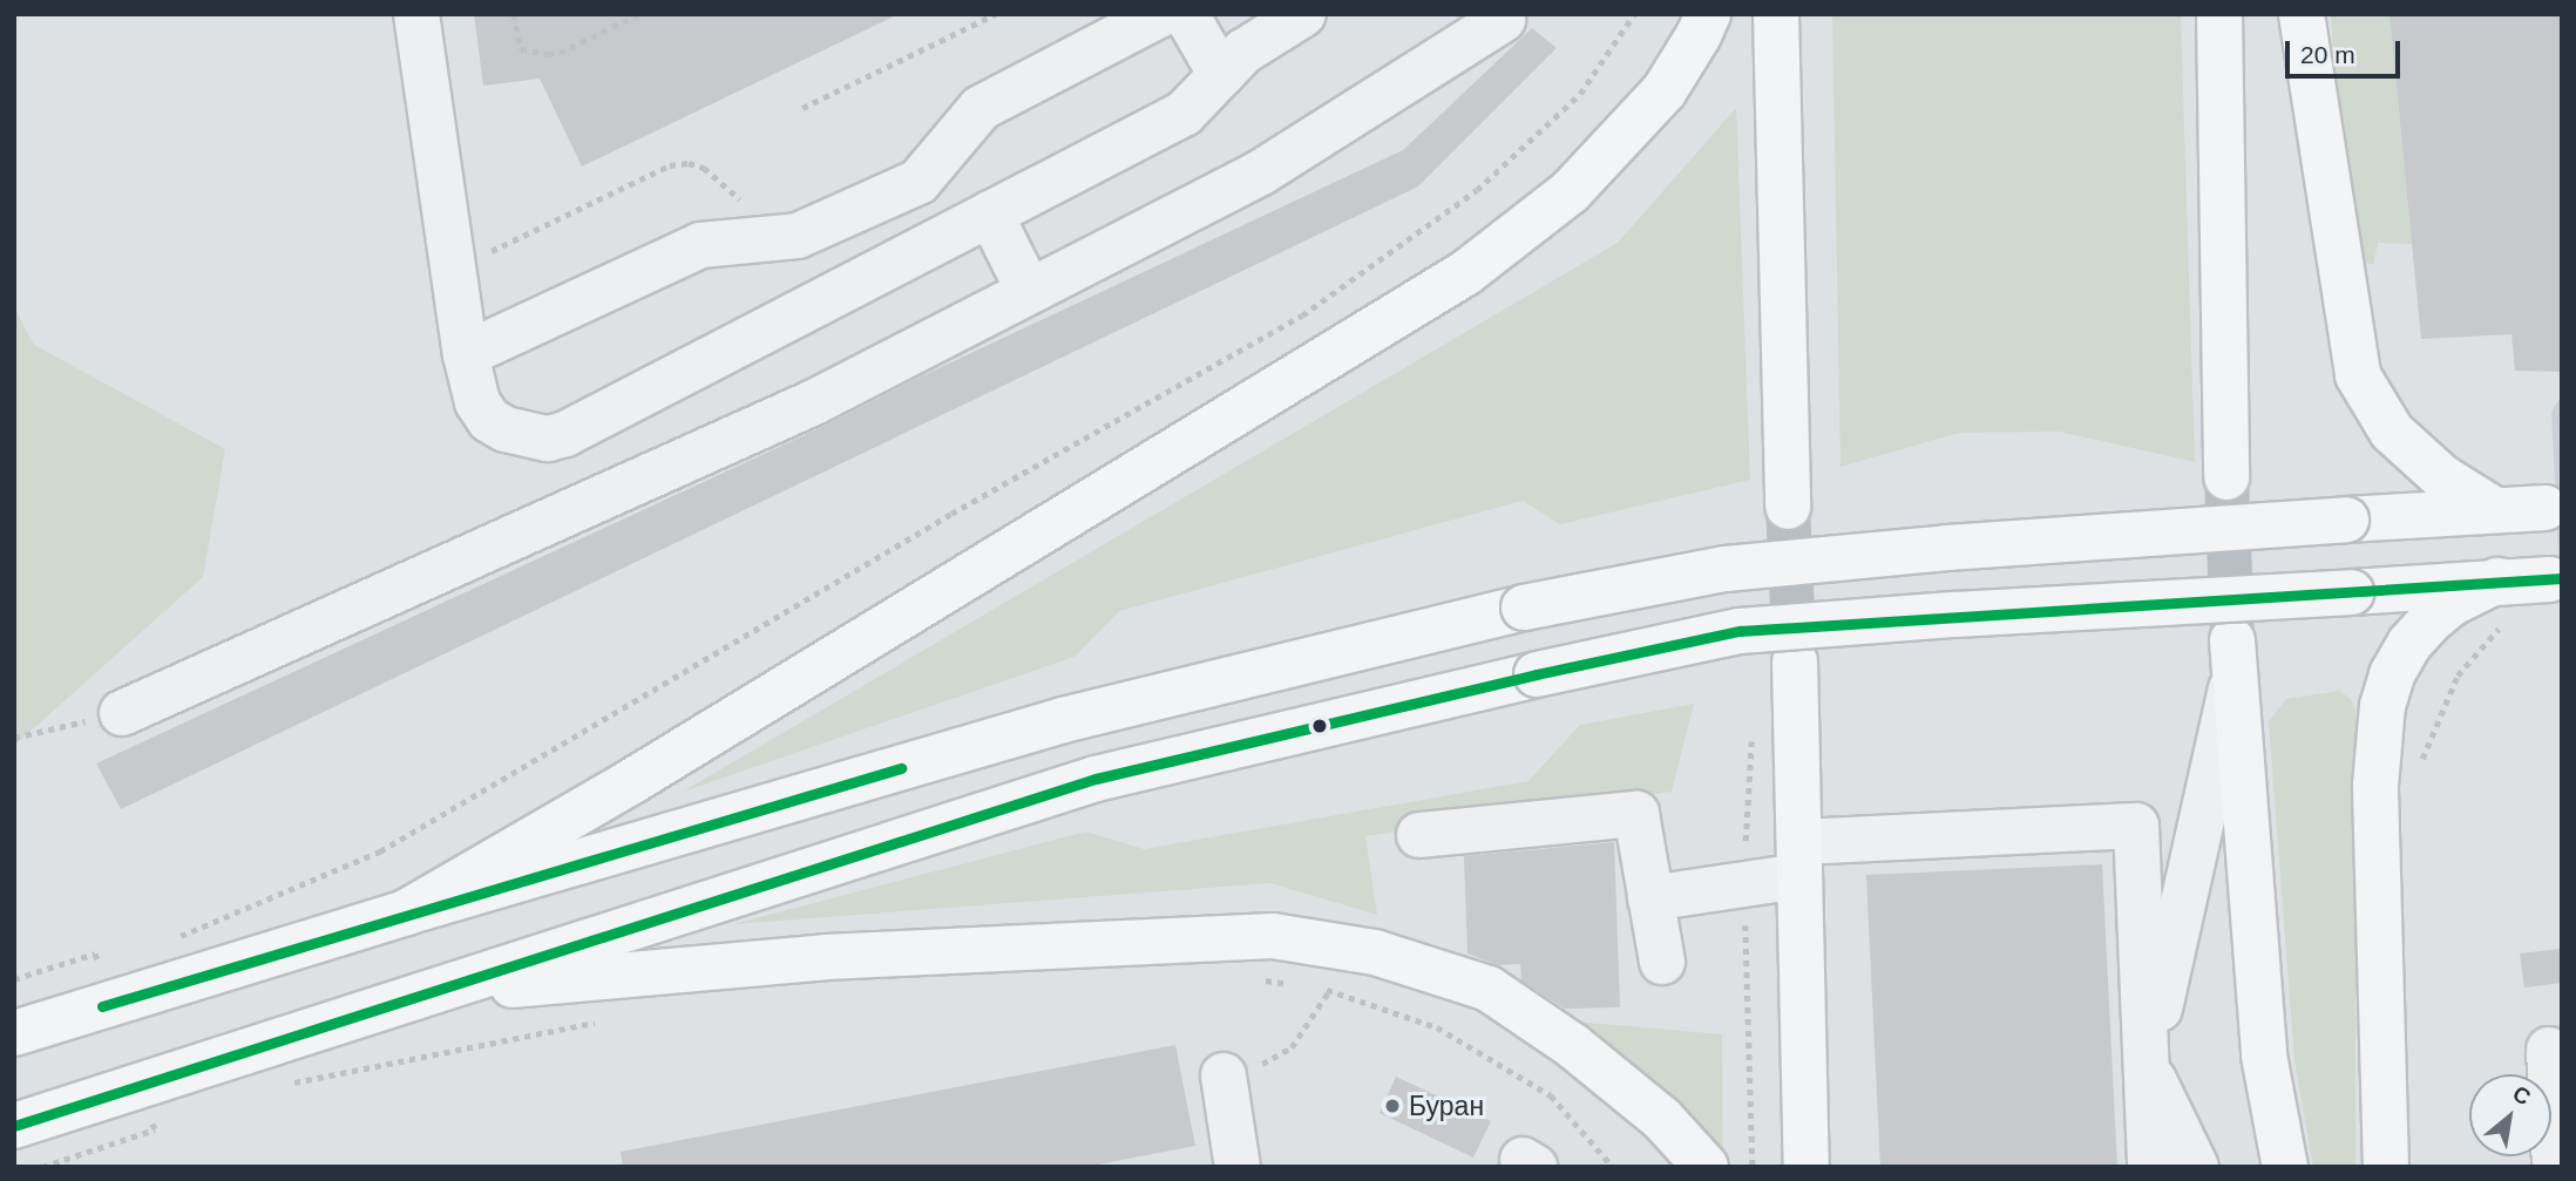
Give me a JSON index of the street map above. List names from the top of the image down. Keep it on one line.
{"places":["Буран"],"scale_bar":"20 m","north":"top right"}
